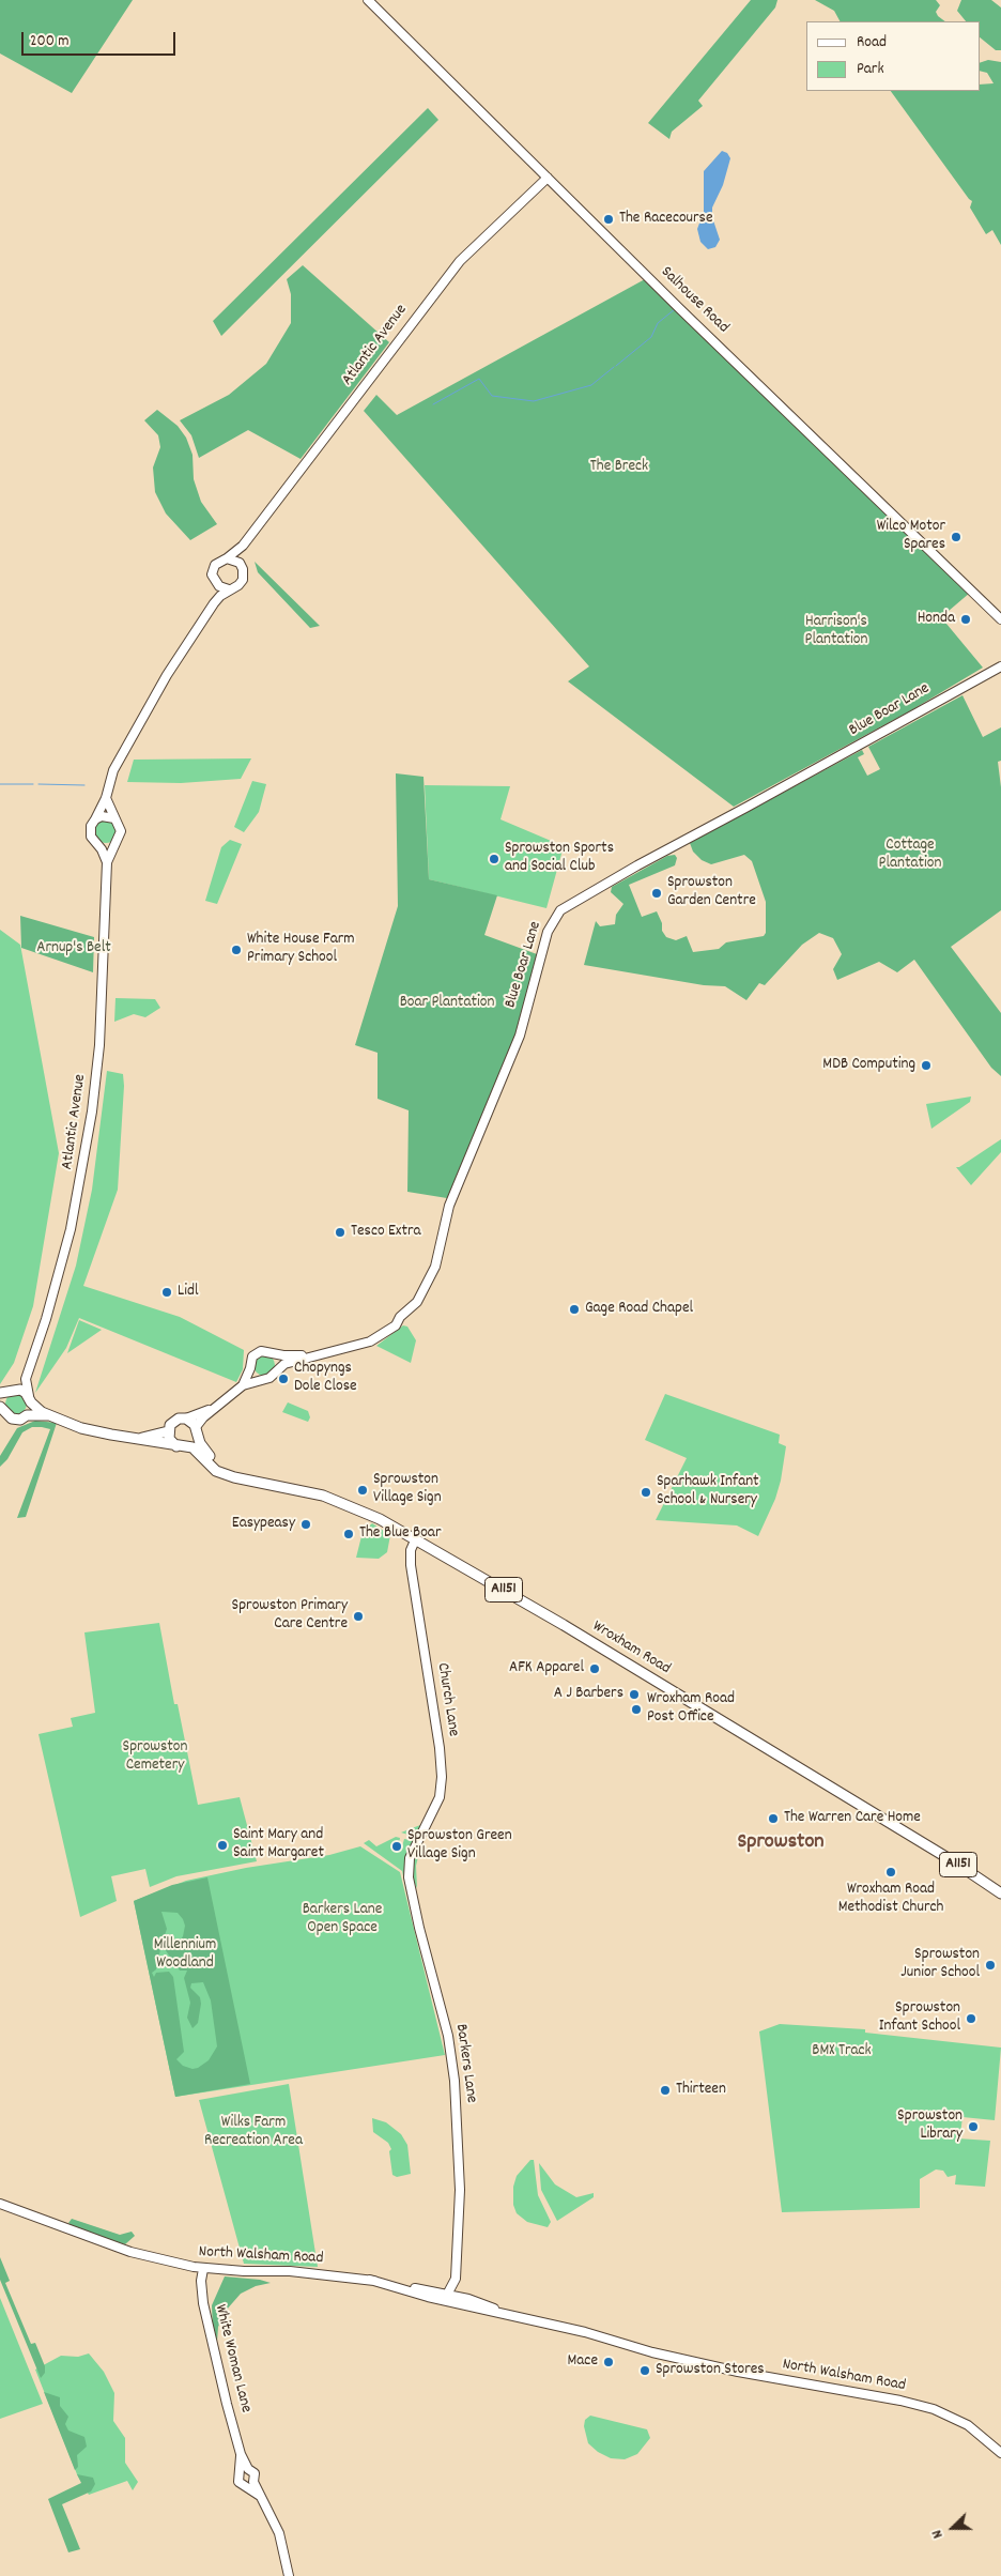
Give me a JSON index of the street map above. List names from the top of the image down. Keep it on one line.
{"streets":{"main road":["A1151","Wroxham Road"],"street":["Salhouse Road","Atlantic Avenue","Blue Boar Lane","Church Lane","Barkers Lane","North Walsham Road","White Woman Lane"]},"crossings":[["Salhouse Road","Atlantic Avenue"],["Atlantic Avenue","Wroxham Road"],["Blue Boar Lane","Wroxham Road"],["Wroxham Road","Church Lane"],["Church Lane","Barkers Lane"],["Barkers Lane","North Walsham Road"],["North Walsham Road","White Woman Lane"]],"districts":["Sprowston"],"parks":["The Breck","Harrison's Plantation","Cottage Plantation","Arnup's Belt","Boar Plantation","Sprowston Cemetery","Barkers Lane Open Space","Millennium Woodland","BMX Track","Wilks Farm Recreation Area"],"places":["The Racecourse","Wilco Motor Spares","Honda","Sprowston Sports and Social Club","Sprowston Garden Centre","White House Farm Primary School","MDB Computing","Tesco Extra","Lidl","Gage Road Chapel","Chopyngs Dole Close","Sprowston Village Sign","Sparhawk Infant School & Nursery","Easypeasy","The Blue Boar","Sprowston Primary Care Centre","AFK Apparel","A J Barbers","Wroxham Road Post Office","The Warren Care Home","Saint Mary and Saint Margaret","Sprowston Green Village Sign","Wroxham Road Methodist Church","Sprowston Junior School","Sprowston Infant School","Thirteen","Sprowston Library","Mace","Sprowston Stores"],"legend":["Road","Park"],"scale_bar":"200 m","north":"left"}
